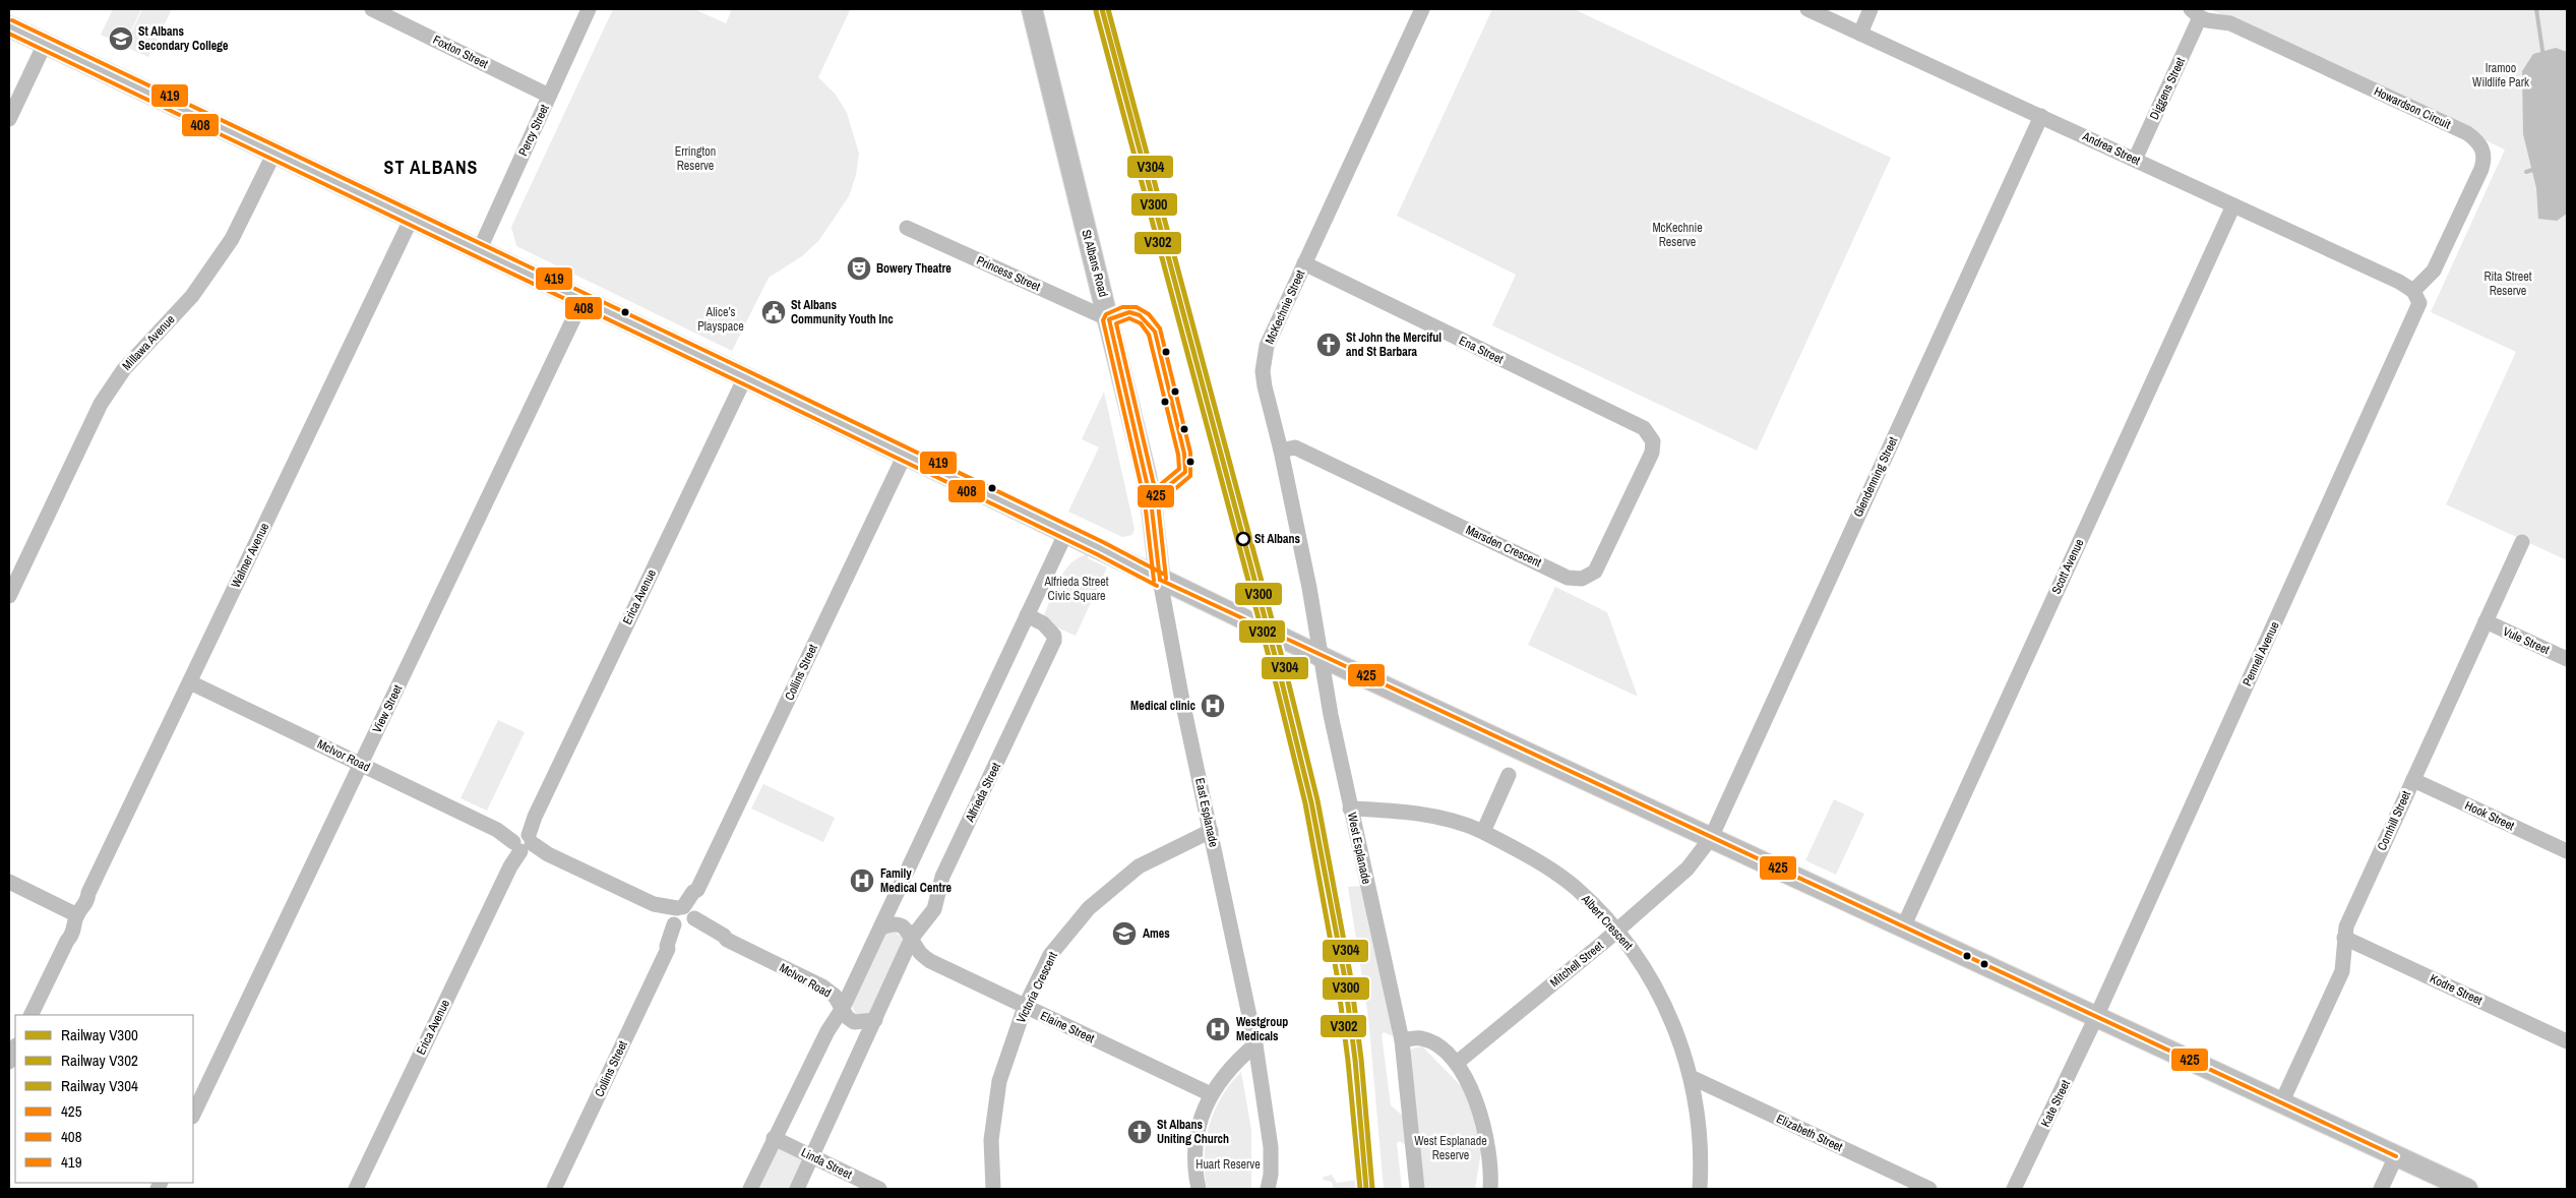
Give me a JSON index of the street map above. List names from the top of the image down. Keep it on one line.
{"streets":{"main road":["St Albans Road"],"street":["Foxton Street","Diggens Street","Howardson Circuit","Percy Street","Andrea Street","Princess Street","McKechnie Street","Millawa Avenue","Ena Street","Glendenning Street","Marsden Crescent","Walmer Avenue","Scott Avenue","Erica Avenue","Vule Street","Pennell Avenue","Collins Street","View Street","McIvor Road","Alfrieda Street","East Esplanade","Hook Street","Cornhill Street","West Esplanade","Albert Crescent","Mitchell Street","Victoria Crescent","Kodre Street","Elaine Street","Kate Street","Elizabeth Street","Linda Street"]},"crossings":[["Foxton Street","Percy Street"],["Diggens Street","Howardson Circuit"],["Diggens Street","Andrea Street"],["Howardson Circuit","Andrea Street"],["Howardson Circuit","Pennell Avenue"],["Andrea Street","Glendenning Street"],["Andrea Street","Scott Avenue"],["Andrea Street","Pennell Avenue"],["St Albans Road","Princess Street"],["St Albans Road","East Esplanade"],["McKechnie Street","Ena Street"],["McKechnie Street","Marsden Crescent"],["McKechnie Street","West Esplanade"],["Ena Street","Marsden Crescent"],["Glendenning Street","Mitchell Street"],["Walmer Avenue","McIvor Road"],["Erica Avenue","McIvor Road"],["Vule Street","Cornhill Street"],["Pennell Avenue","Kate Street"],["Collins Street","McIvor Road"],["View Street","McIvor Road"],["McIvor Road","Alfrieda Street"],["Alfrieda Street","Elaine Street"],["Alfrieda Street","Linda Street"],["East Esplanade","Victoria Crescent"],["Hook Street","Cornhill Street"],["Cornhill Street","Kodre Street"],["West Esplanade","Albert Crescent"],["Albert Crescent","Mitchell Street"],["Albert Crescent","Elizabeth Street"],["Victoria Crescent","Elaine Street"]],"districts":["ST ALBANS"],"parks":["Iramoo Wildlife Park","Errington Reserve","McKechnie Reserve","Rita Street Reserve","Alice’s Playspace","Alfrieda Street Civic Square","West Esplanade Reserve","Huart Reserve"],"places":{"school or university":["St Albans Secondary College","Ames"],"theatre":["Bowery Theatre"],"public building":["St Albans Community Youth Inc"],"church":["St John the Merciful and St Barbara","St Albans Uniting Church"],"other":["St Albans"],"hospital":["Medical clinic","Family Medical Centre","Westgroup Medicals"]},"lines":["rail line V300","rail line V304","rail line V302","transit line 419","transit line 408","transit line 425"],"legend":["Railway V300","Railway V302","Railway V304","425","408","419"]}
